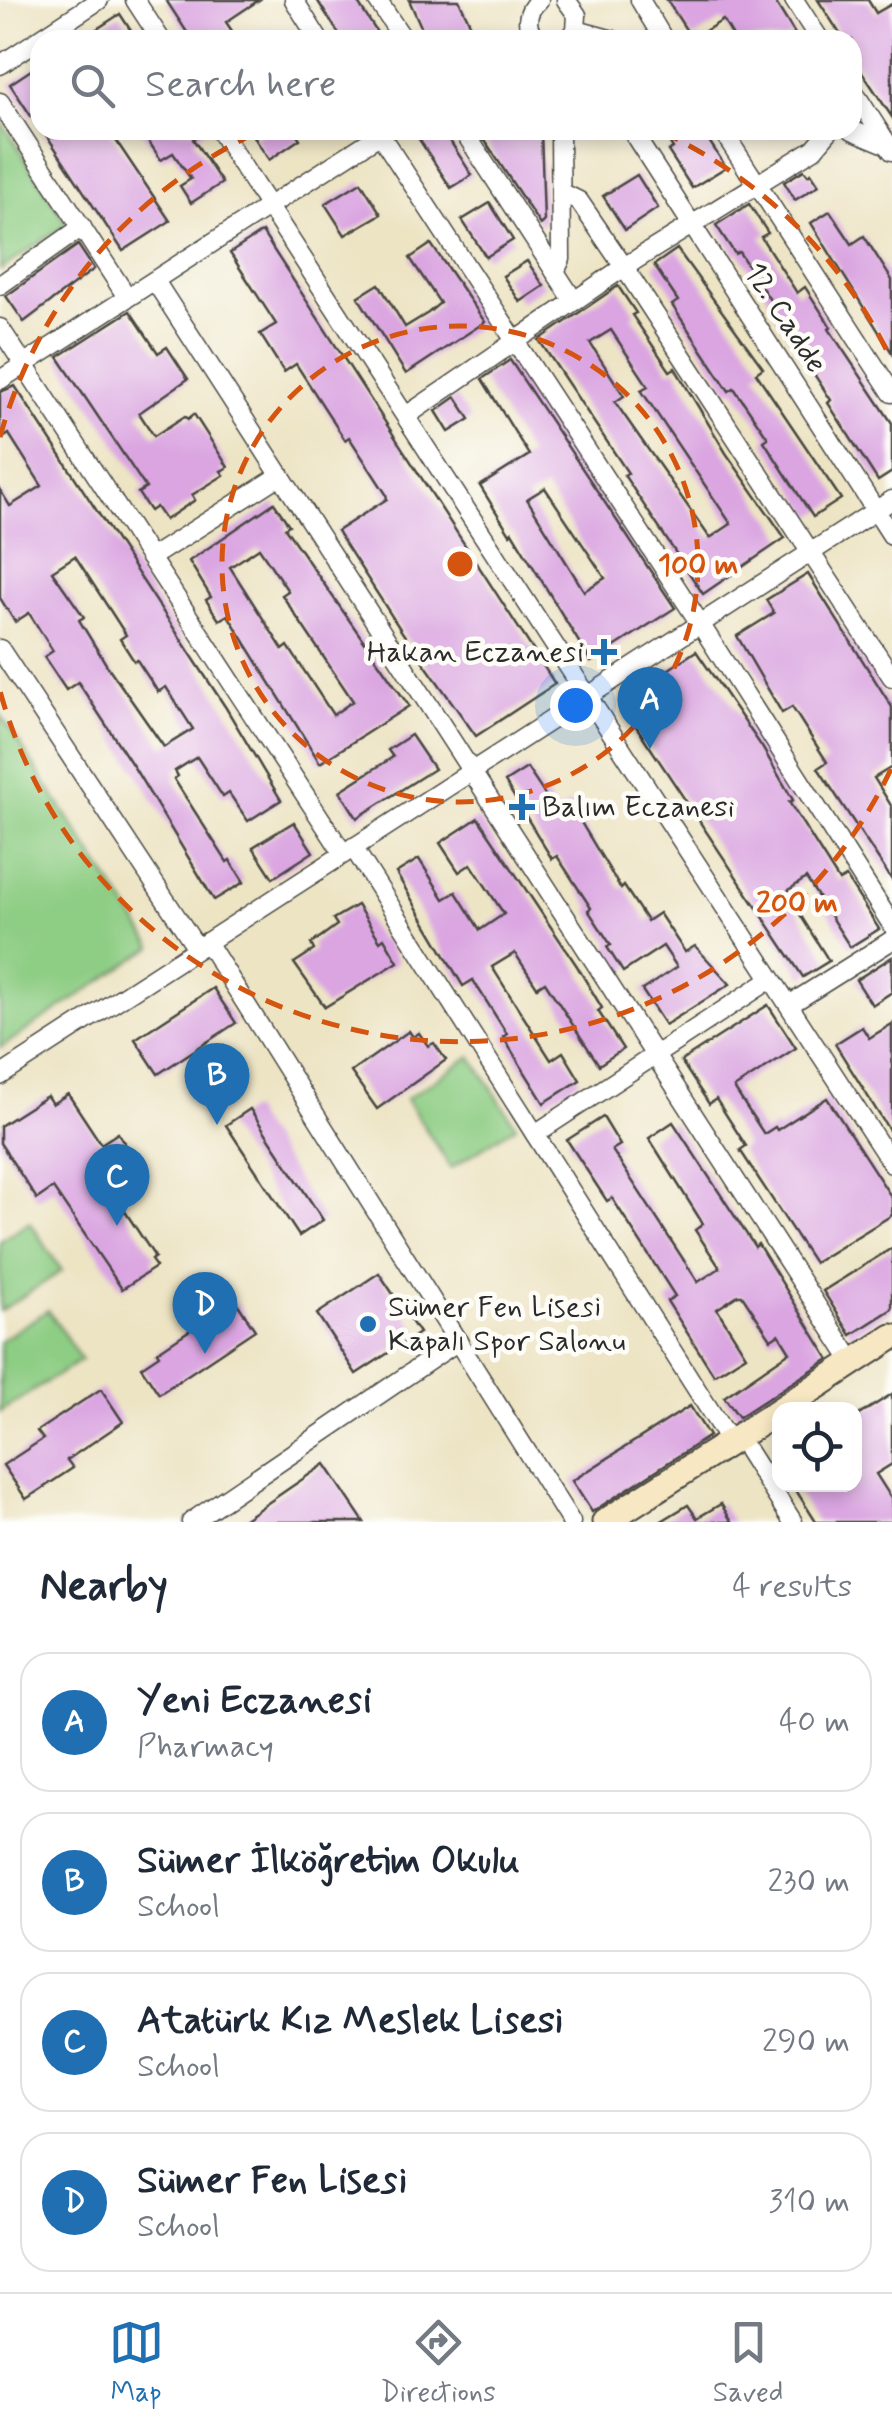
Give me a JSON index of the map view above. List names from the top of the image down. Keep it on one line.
{"streets":{"street":["12. Cadde"]},"places":{"health":["Hakan Eczanesi","Balım Eczanesi"],"other":["Sümer Fen Lisesi Kapalı Spor Salonu"]},"page":{"search":"Search here","pins":["A","B","C","D"],"heading":["Nearby","4 results"],"list":[{"mark":"A","name":"Yeni Eczanesi","note":"Pharmacy","value":"40 m"},{"mark":"B","name":"Sümer İlköğretim Okulu","note":"School","value":"230 m"},{"mark":"C","name":"Atatürk Kız Meslek Lisesi","note":"School","value":"290 m"},{"mark":"D","name":"Sümer Fen Lisesi","note":"School","value":"310 m"}],"nav":["Map","Directions","Saved"]},"rings":["100 m","200 m"]}
